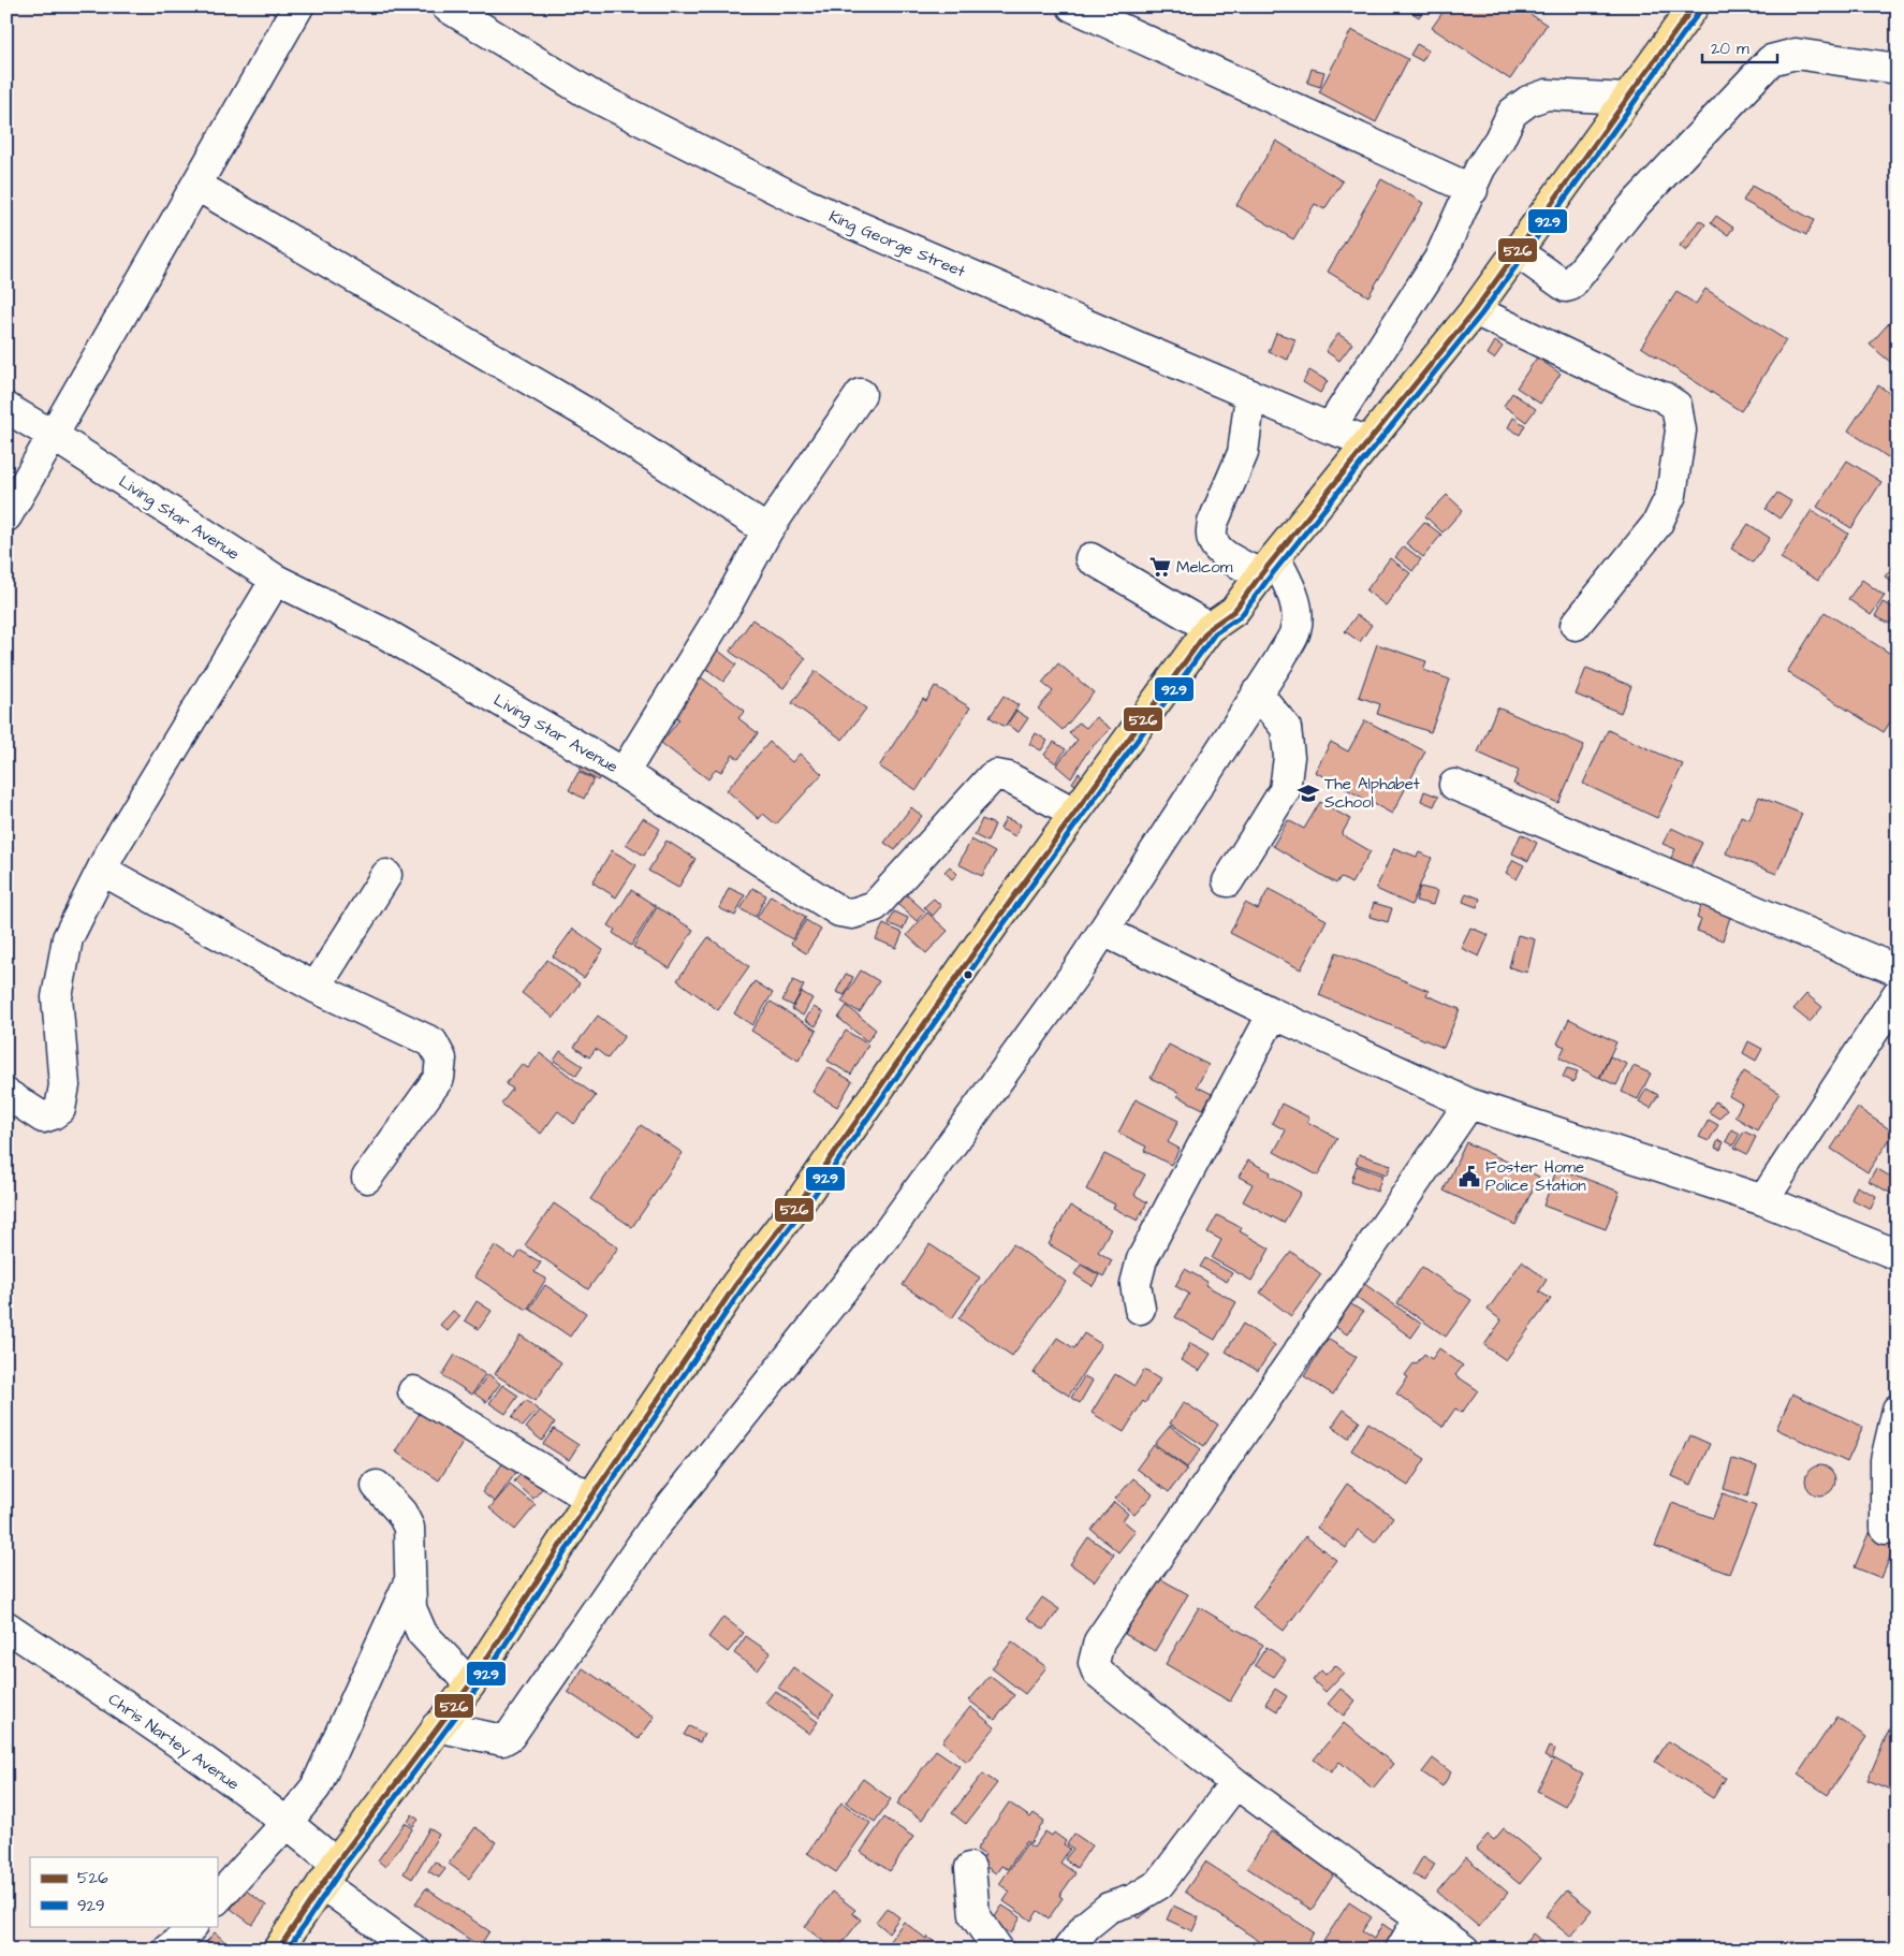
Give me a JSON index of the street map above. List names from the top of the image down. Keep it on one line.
{"streets":{"street":["King George Street","Living Star Avenue","Chris Nartey Avenue"]},"places":{"supermarket":["Melcom"],"school or university":["The Alphabet School"],"public building":["Foster Home Police Station"]},"lines":["transit line 526","transit line 929"],"legend":["526","929"],"scale_bar":"20 m"}
